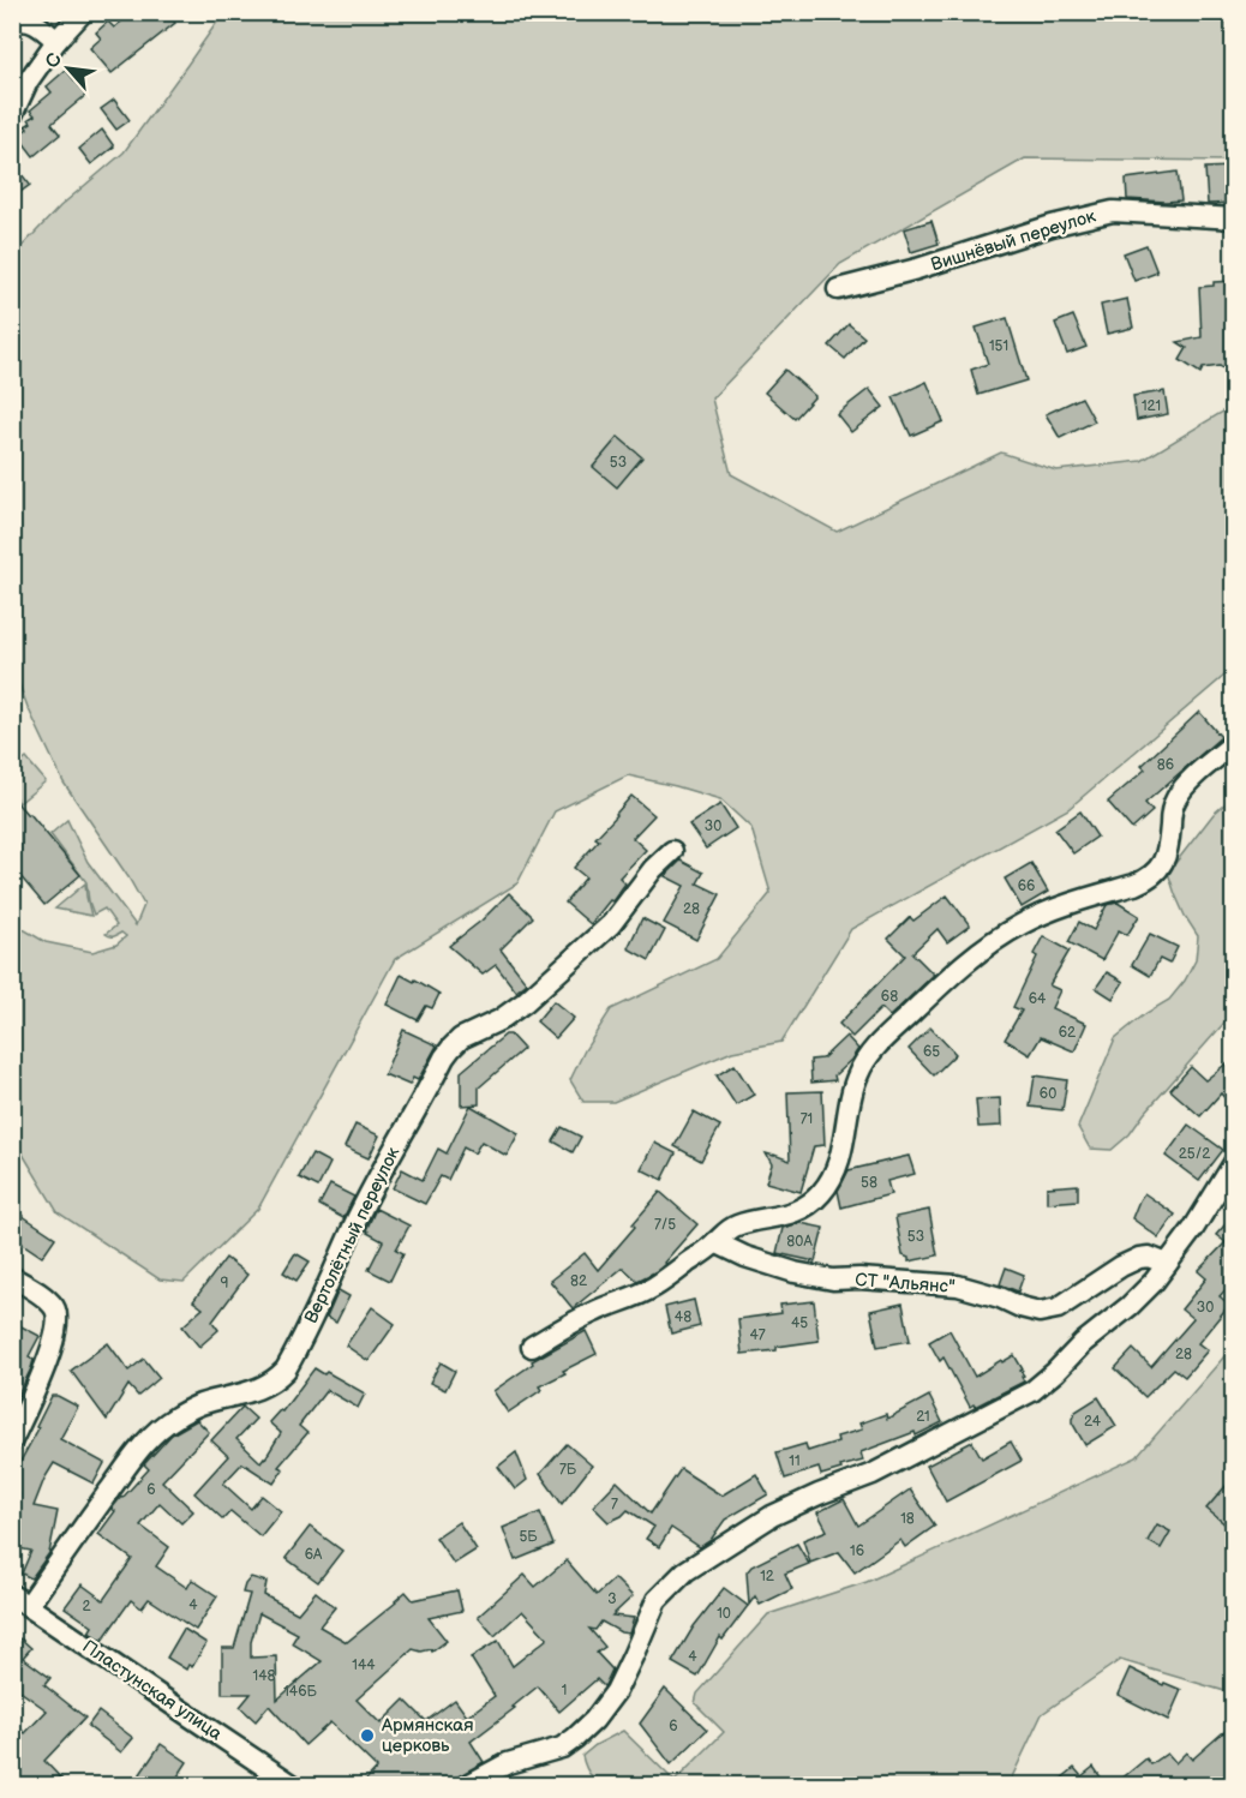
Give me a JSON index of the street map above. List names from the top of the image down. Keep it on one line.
{"streets":{"street":["Вишнёвый переулок","Вертолётный переулок","СТ \"Альянс\"","Пластунская улица"]},"crossings":[["Вертолётный переулок","Пластунская улица"]],"places":["Армянская церковь"],"house_numbers":["151","121","53","86","30","66","28","68","64","62","65","60","71","25/2","58","7/5","53","80А","82","9","30","48","45","47","28","21","24","11","7Б","6","7","18","5Б","16","6А","12","3","4","2","10","4","144","148","1","146Б","6"],"north":"top left"}
